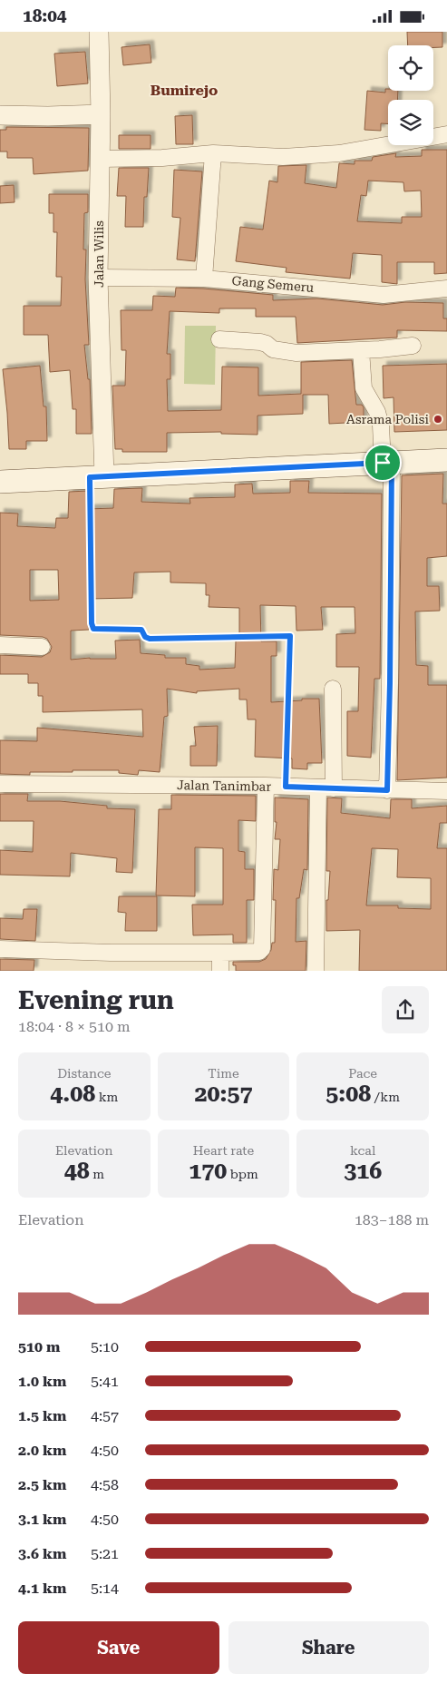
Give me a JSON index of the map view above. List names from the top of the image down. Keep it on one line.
{"streets":{"street":["Jalan Wilis","Gang Semeru","Jalan Tanimbar"]},"crossings":[["Jalan Wilis","Gang Semeru"]],"districts":["Bumirejo"],"places":["Asrama Polisi"],"page":{"status":"18:04","heading":["Evening run","18:04 · 8 × 510 m"],"stats":[["Distance","4.08 km"],["Time","20:57"],["Pace","5:08 /km"],["Elevation","48 m"],["Heart rate","170 bpm"],["kcal","316"]],"chart":["Elevation","183–188 m"],"list":[{"name":"510 m","note":"5:10"},{"name":"1.0 km","note":"5:41"},{"name":"1.5 km","note":"4:57"},{"name":"2.0 km","note":"4:50"},{"name":"2.5 km","note":"4:58"},{"name":"3.1 km","note":"4:50"},{"name":"3.6 km","note":"5:21"},{"name":"4.1 km","note":"5:14"}],"buttons":["Save","Share"]}}
